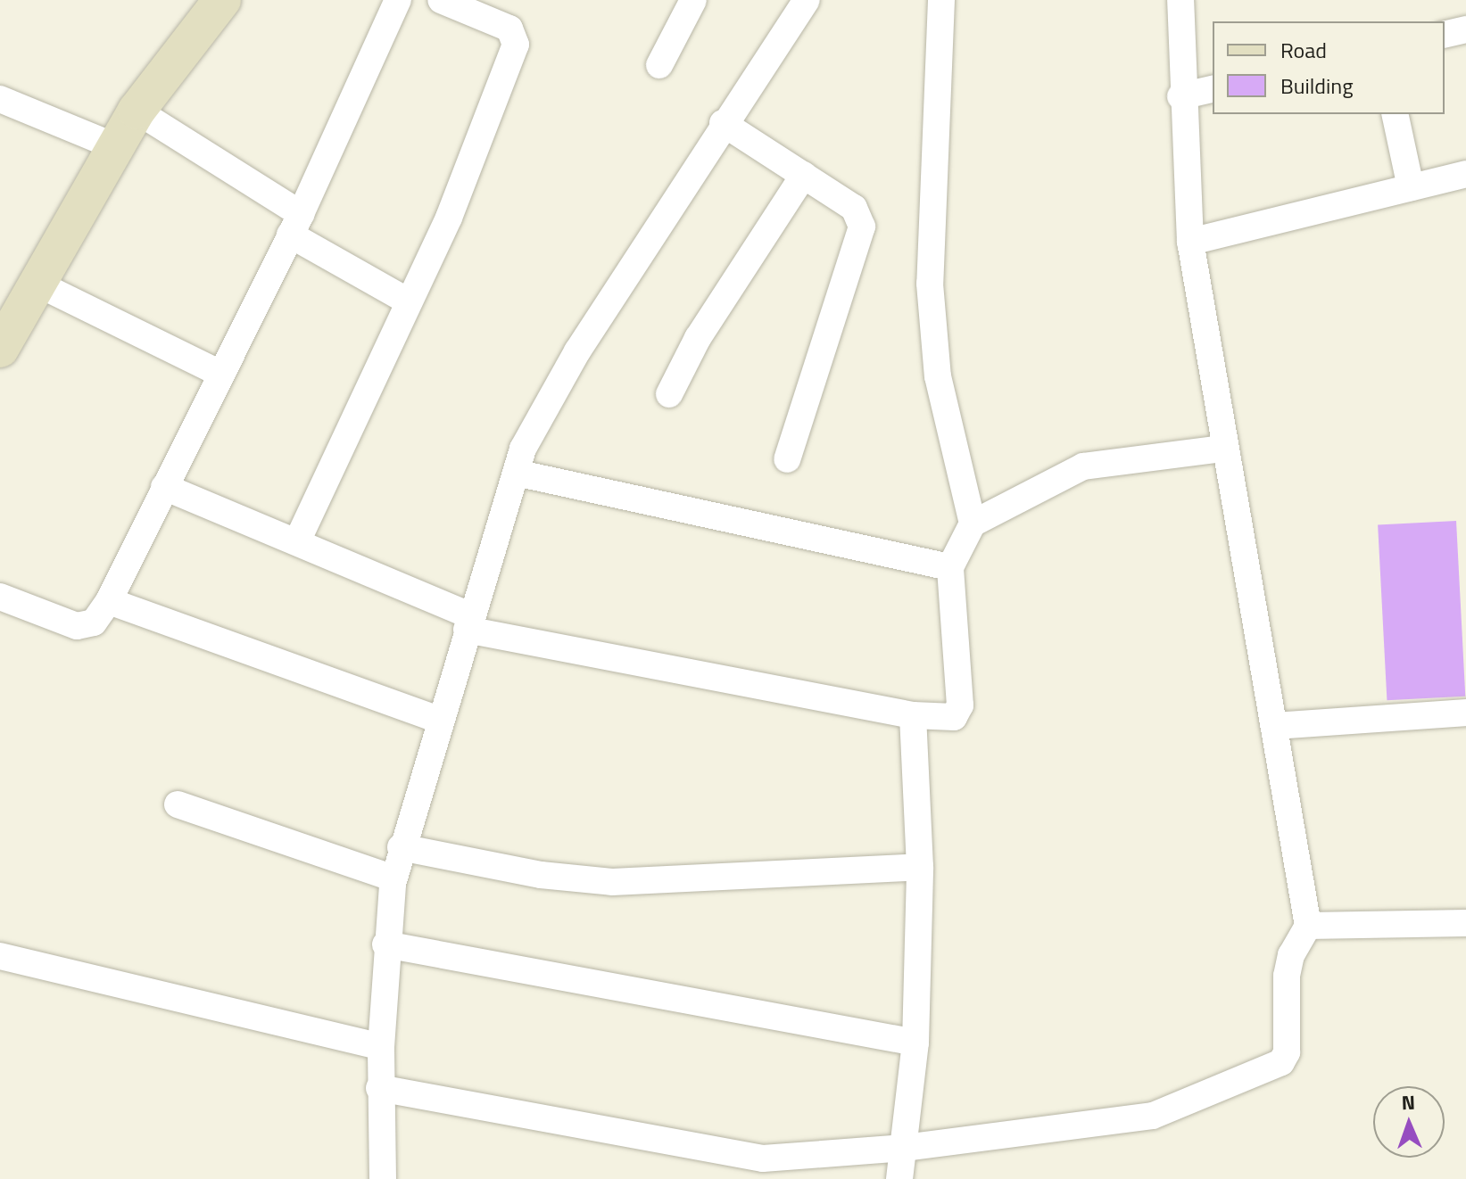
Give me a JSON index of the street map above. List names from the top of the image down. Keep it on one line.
{"legend":["Road","Building"],"north":"top"}
